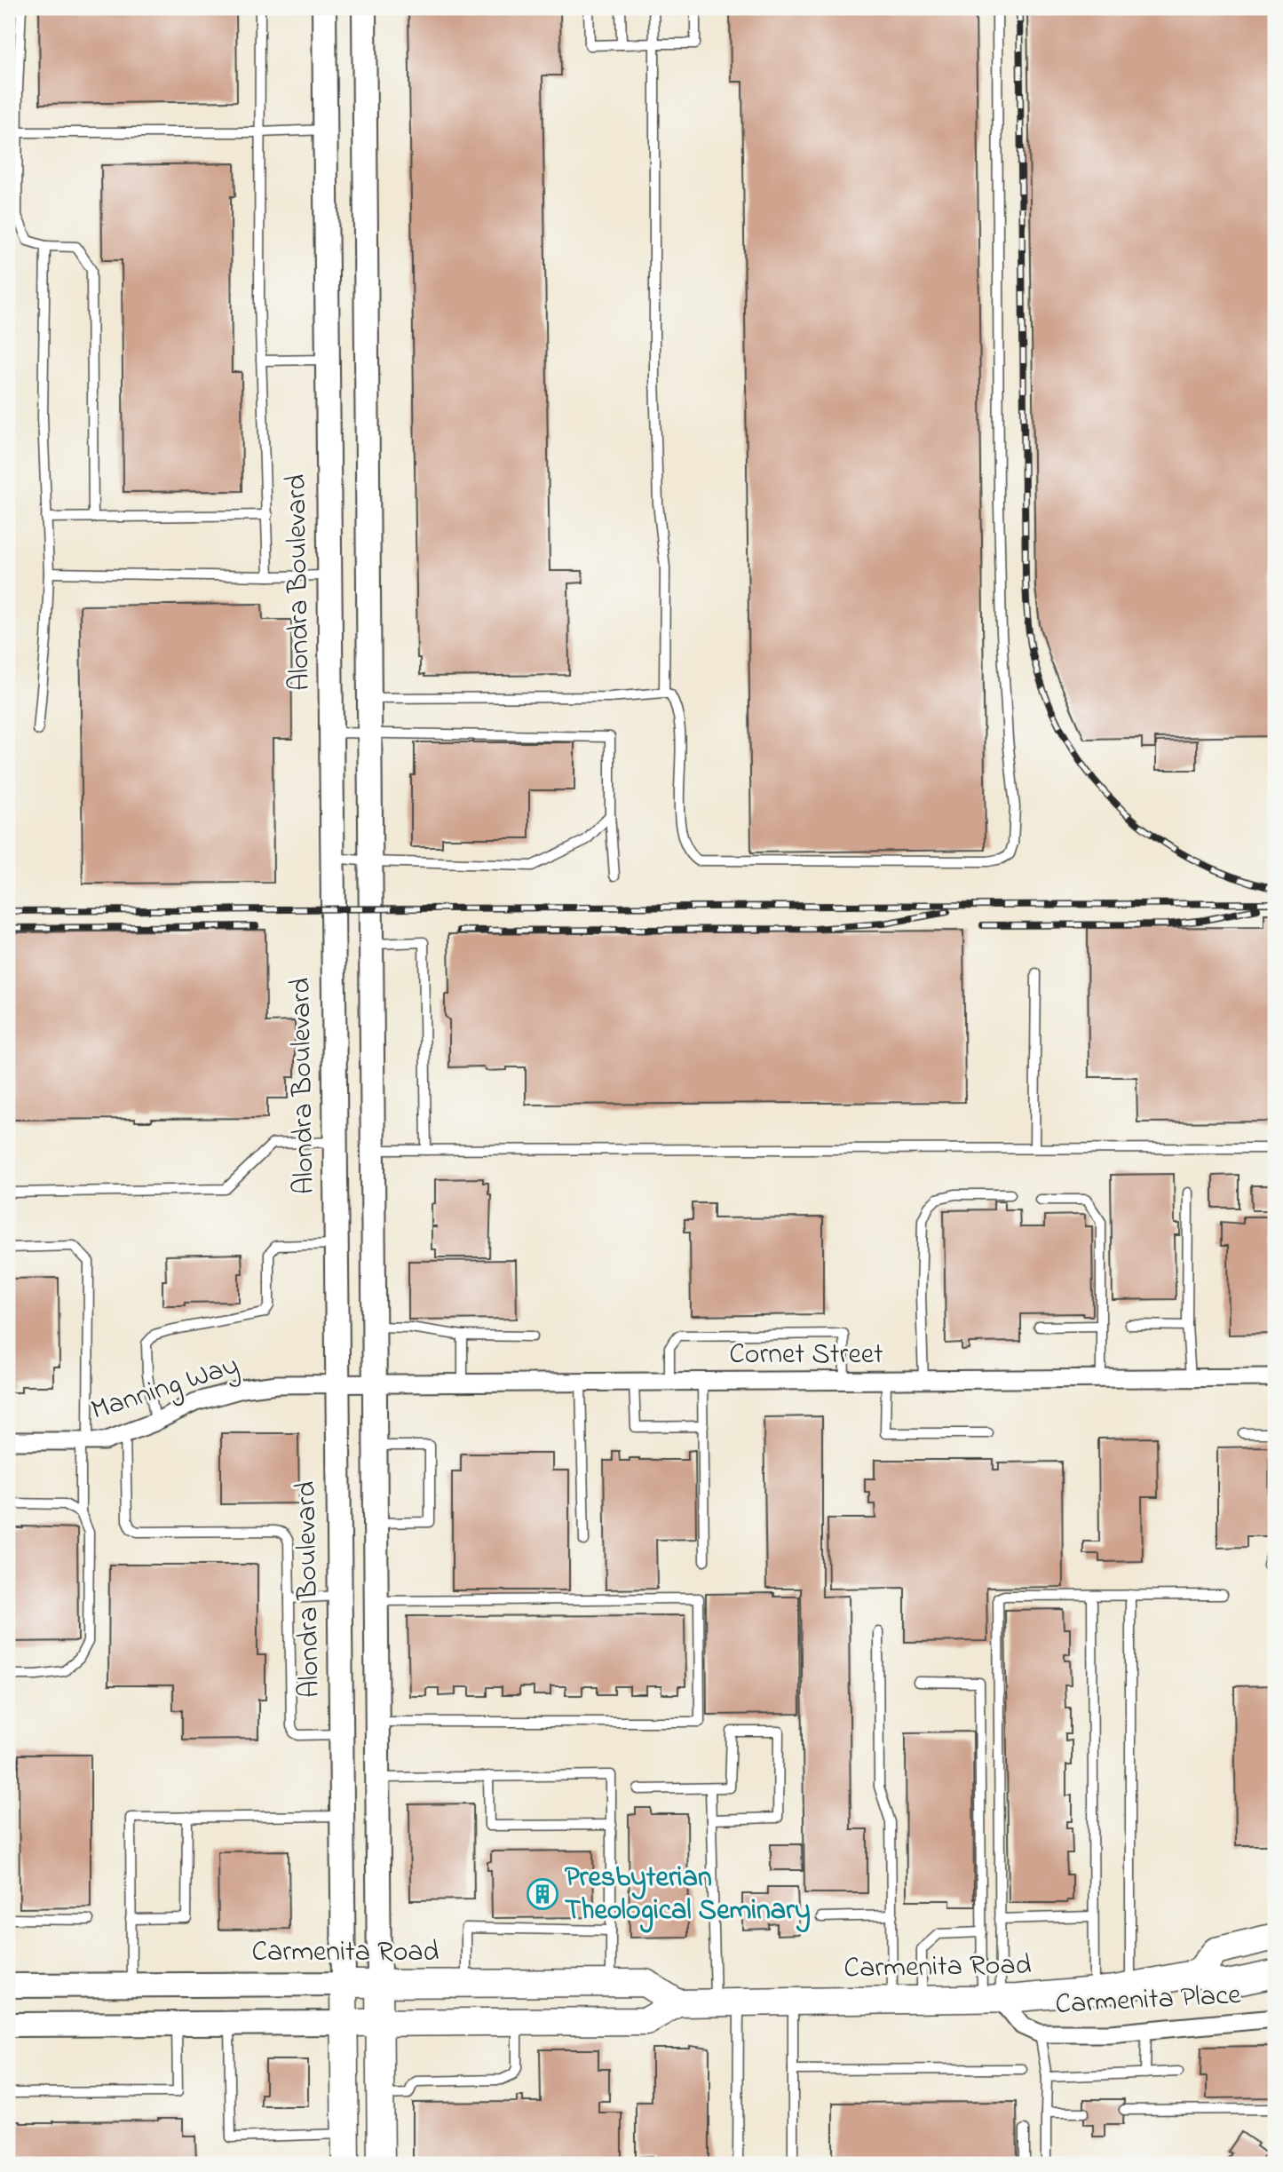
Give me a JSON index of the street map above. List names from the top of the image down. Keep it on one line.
{"streets":{"main road":["Alondra Boulevard","Carmenita Road"],"street":["Cornet Street","Manning Way","Carmenita Place"]},"crossings":[["Alondra Boulevard","Cornet Street"],["Alondra Boulevard","Manning Way"],["Alondra Boulevard","Carmenita Road"],["Cornet Street","Manning Way"],["Carmenita Road","Carmenita Place"]],"places":{"building":["Presbyterian Theological Seminary"]}}
